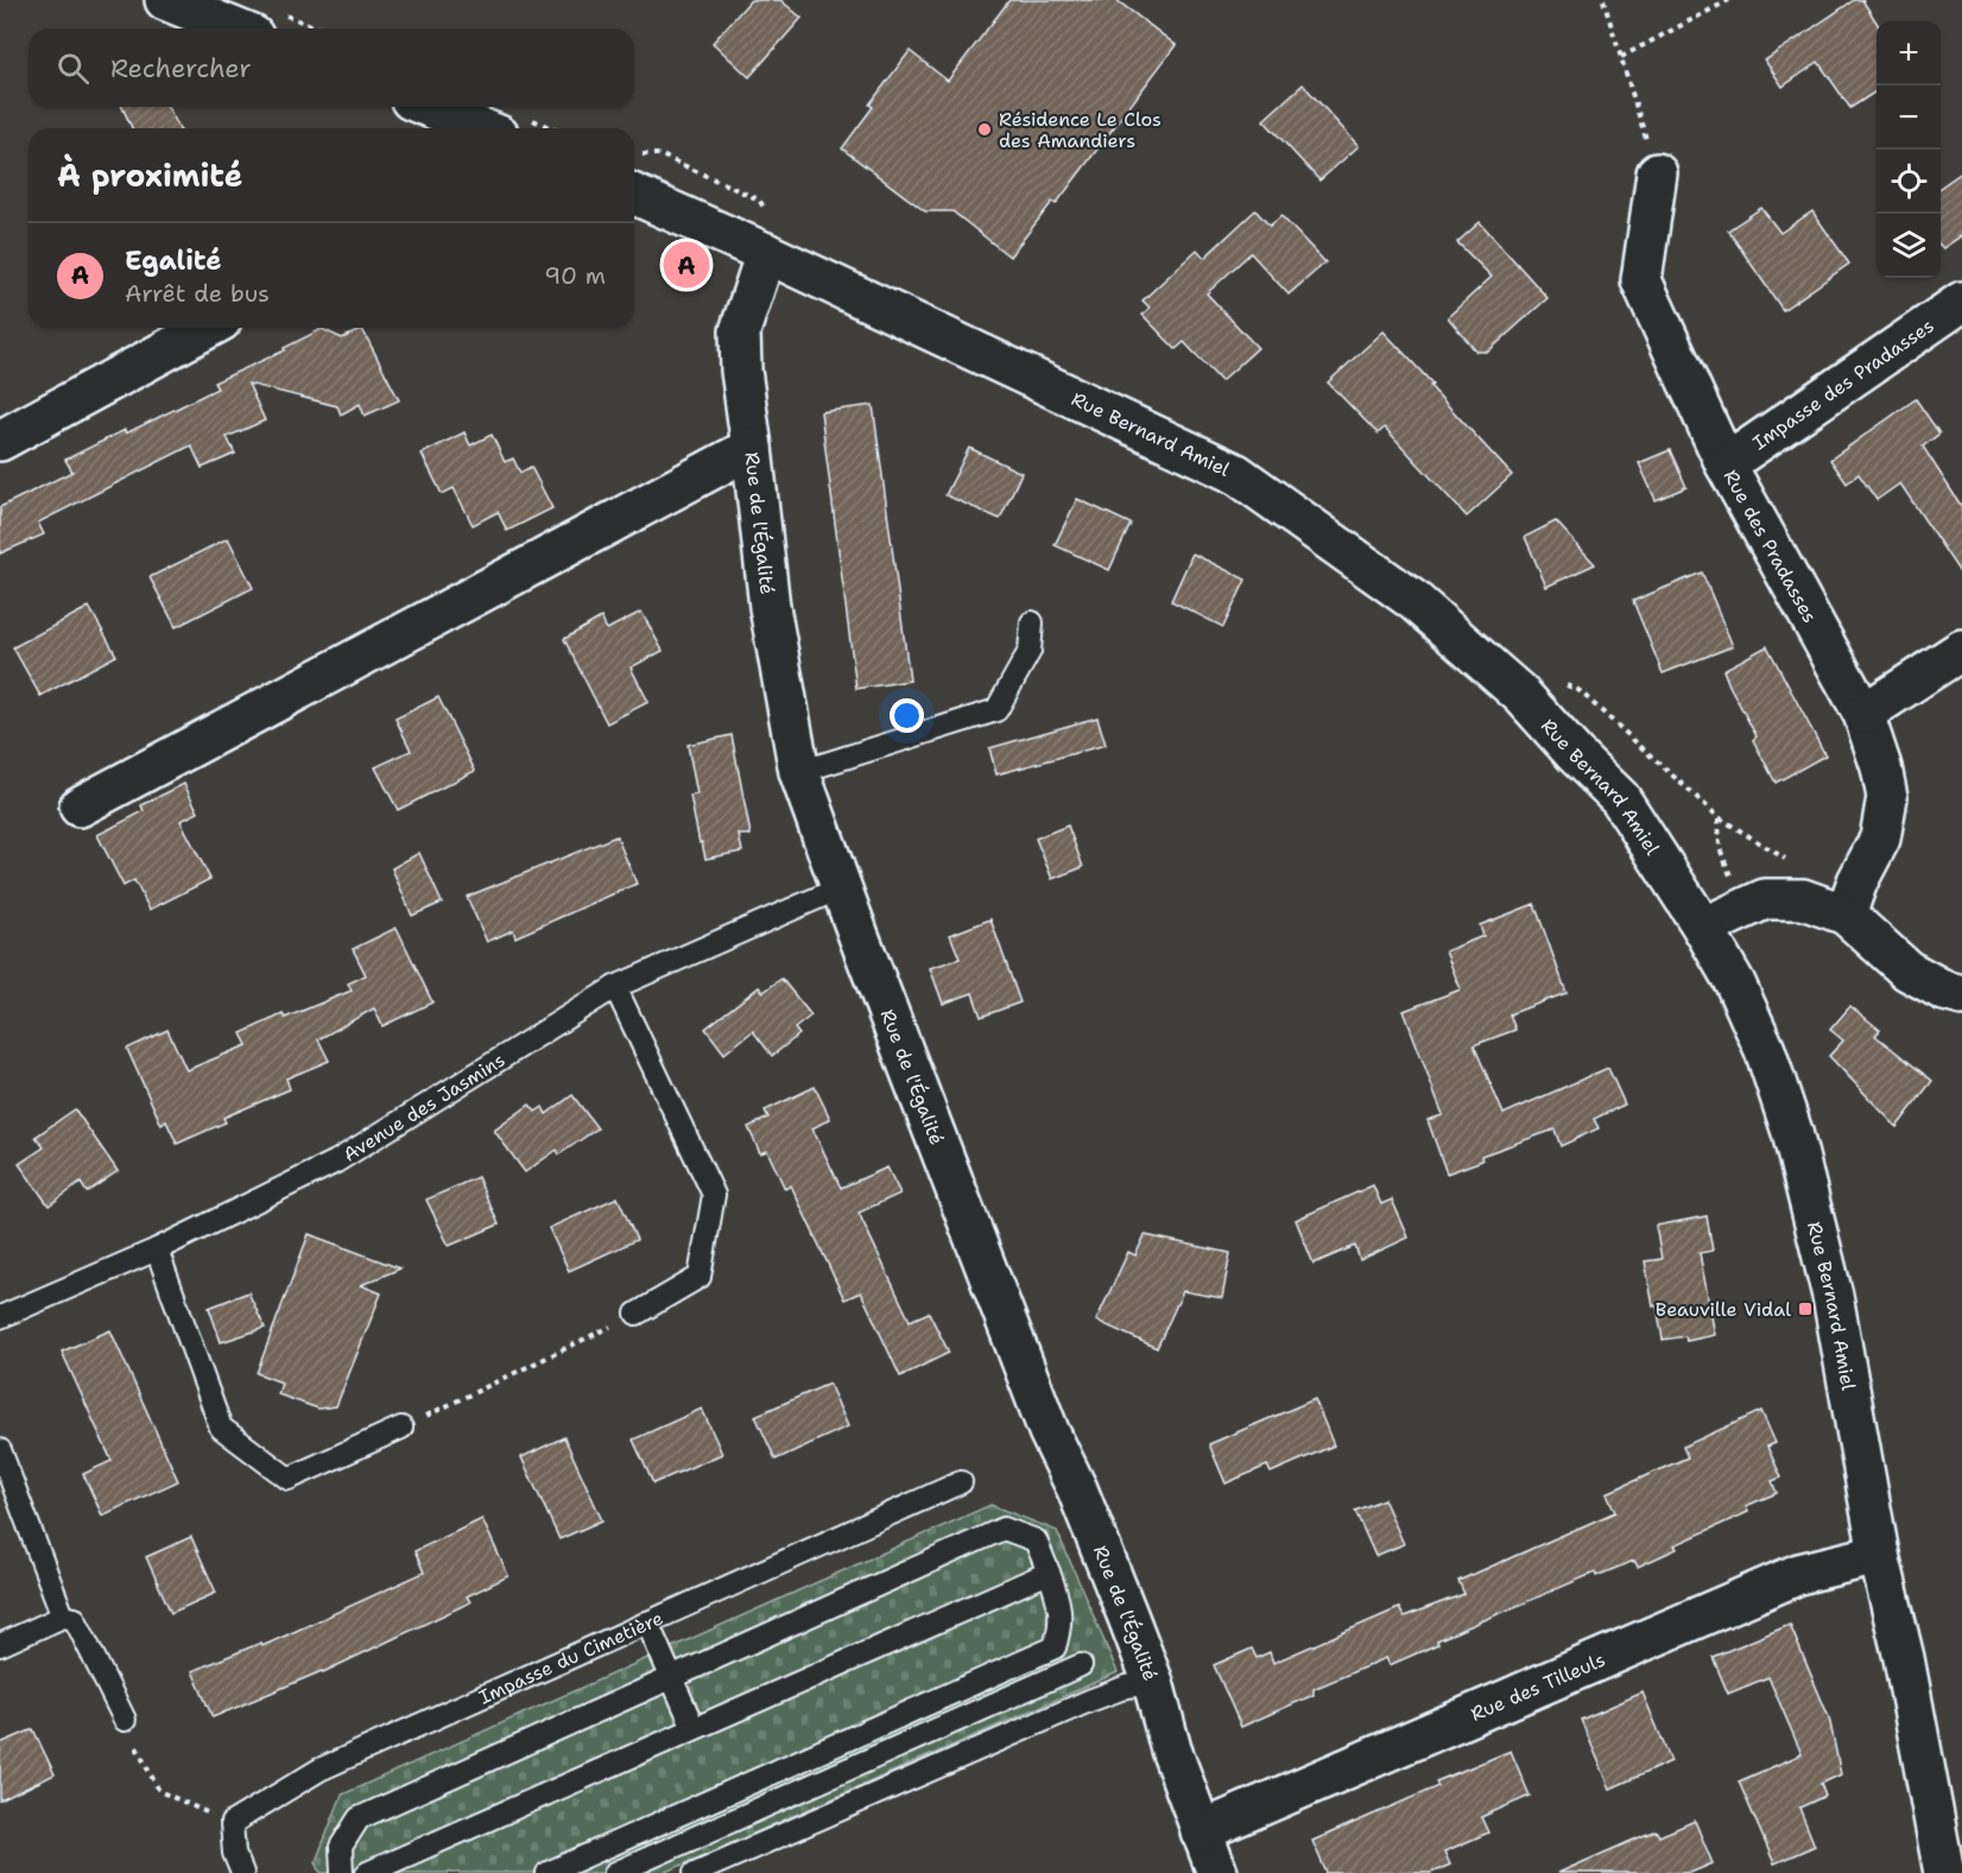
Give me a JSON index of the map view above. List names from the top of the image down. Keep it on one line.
{"streets":{"street":["Impasse des Pradasses","Rue Bernard Amiel","Rue de l'Égalité","Rue des Pradasses","Rue des Tilleuls"],"lane":["Avenue des Jasmins","Impasse du Cimetière"]},"crossings":[["Impasse des Pradasses","Rue des Pradasses"],["Rue Bernard Amiel","Rue de l'Égalité"],["Rue Bernard Amiel","Rue des Tilleuls"],["Rue de l'Égalité","Avenue des Jasmins"],["Rue de l'Égalité","Rue des Tilleuls"]],"places":{"other":["Résidence Le Clos des Amandiers"],"transit":["Beauville Vidal"]},"page":{"map_buttons":["+","−"],"search":"Rechercher","heading":"À proximité","list":[{"mark":"A","name":"Egalité","note":"Arrêt de bus","value":"90 m"}],"pins":"A"}}
